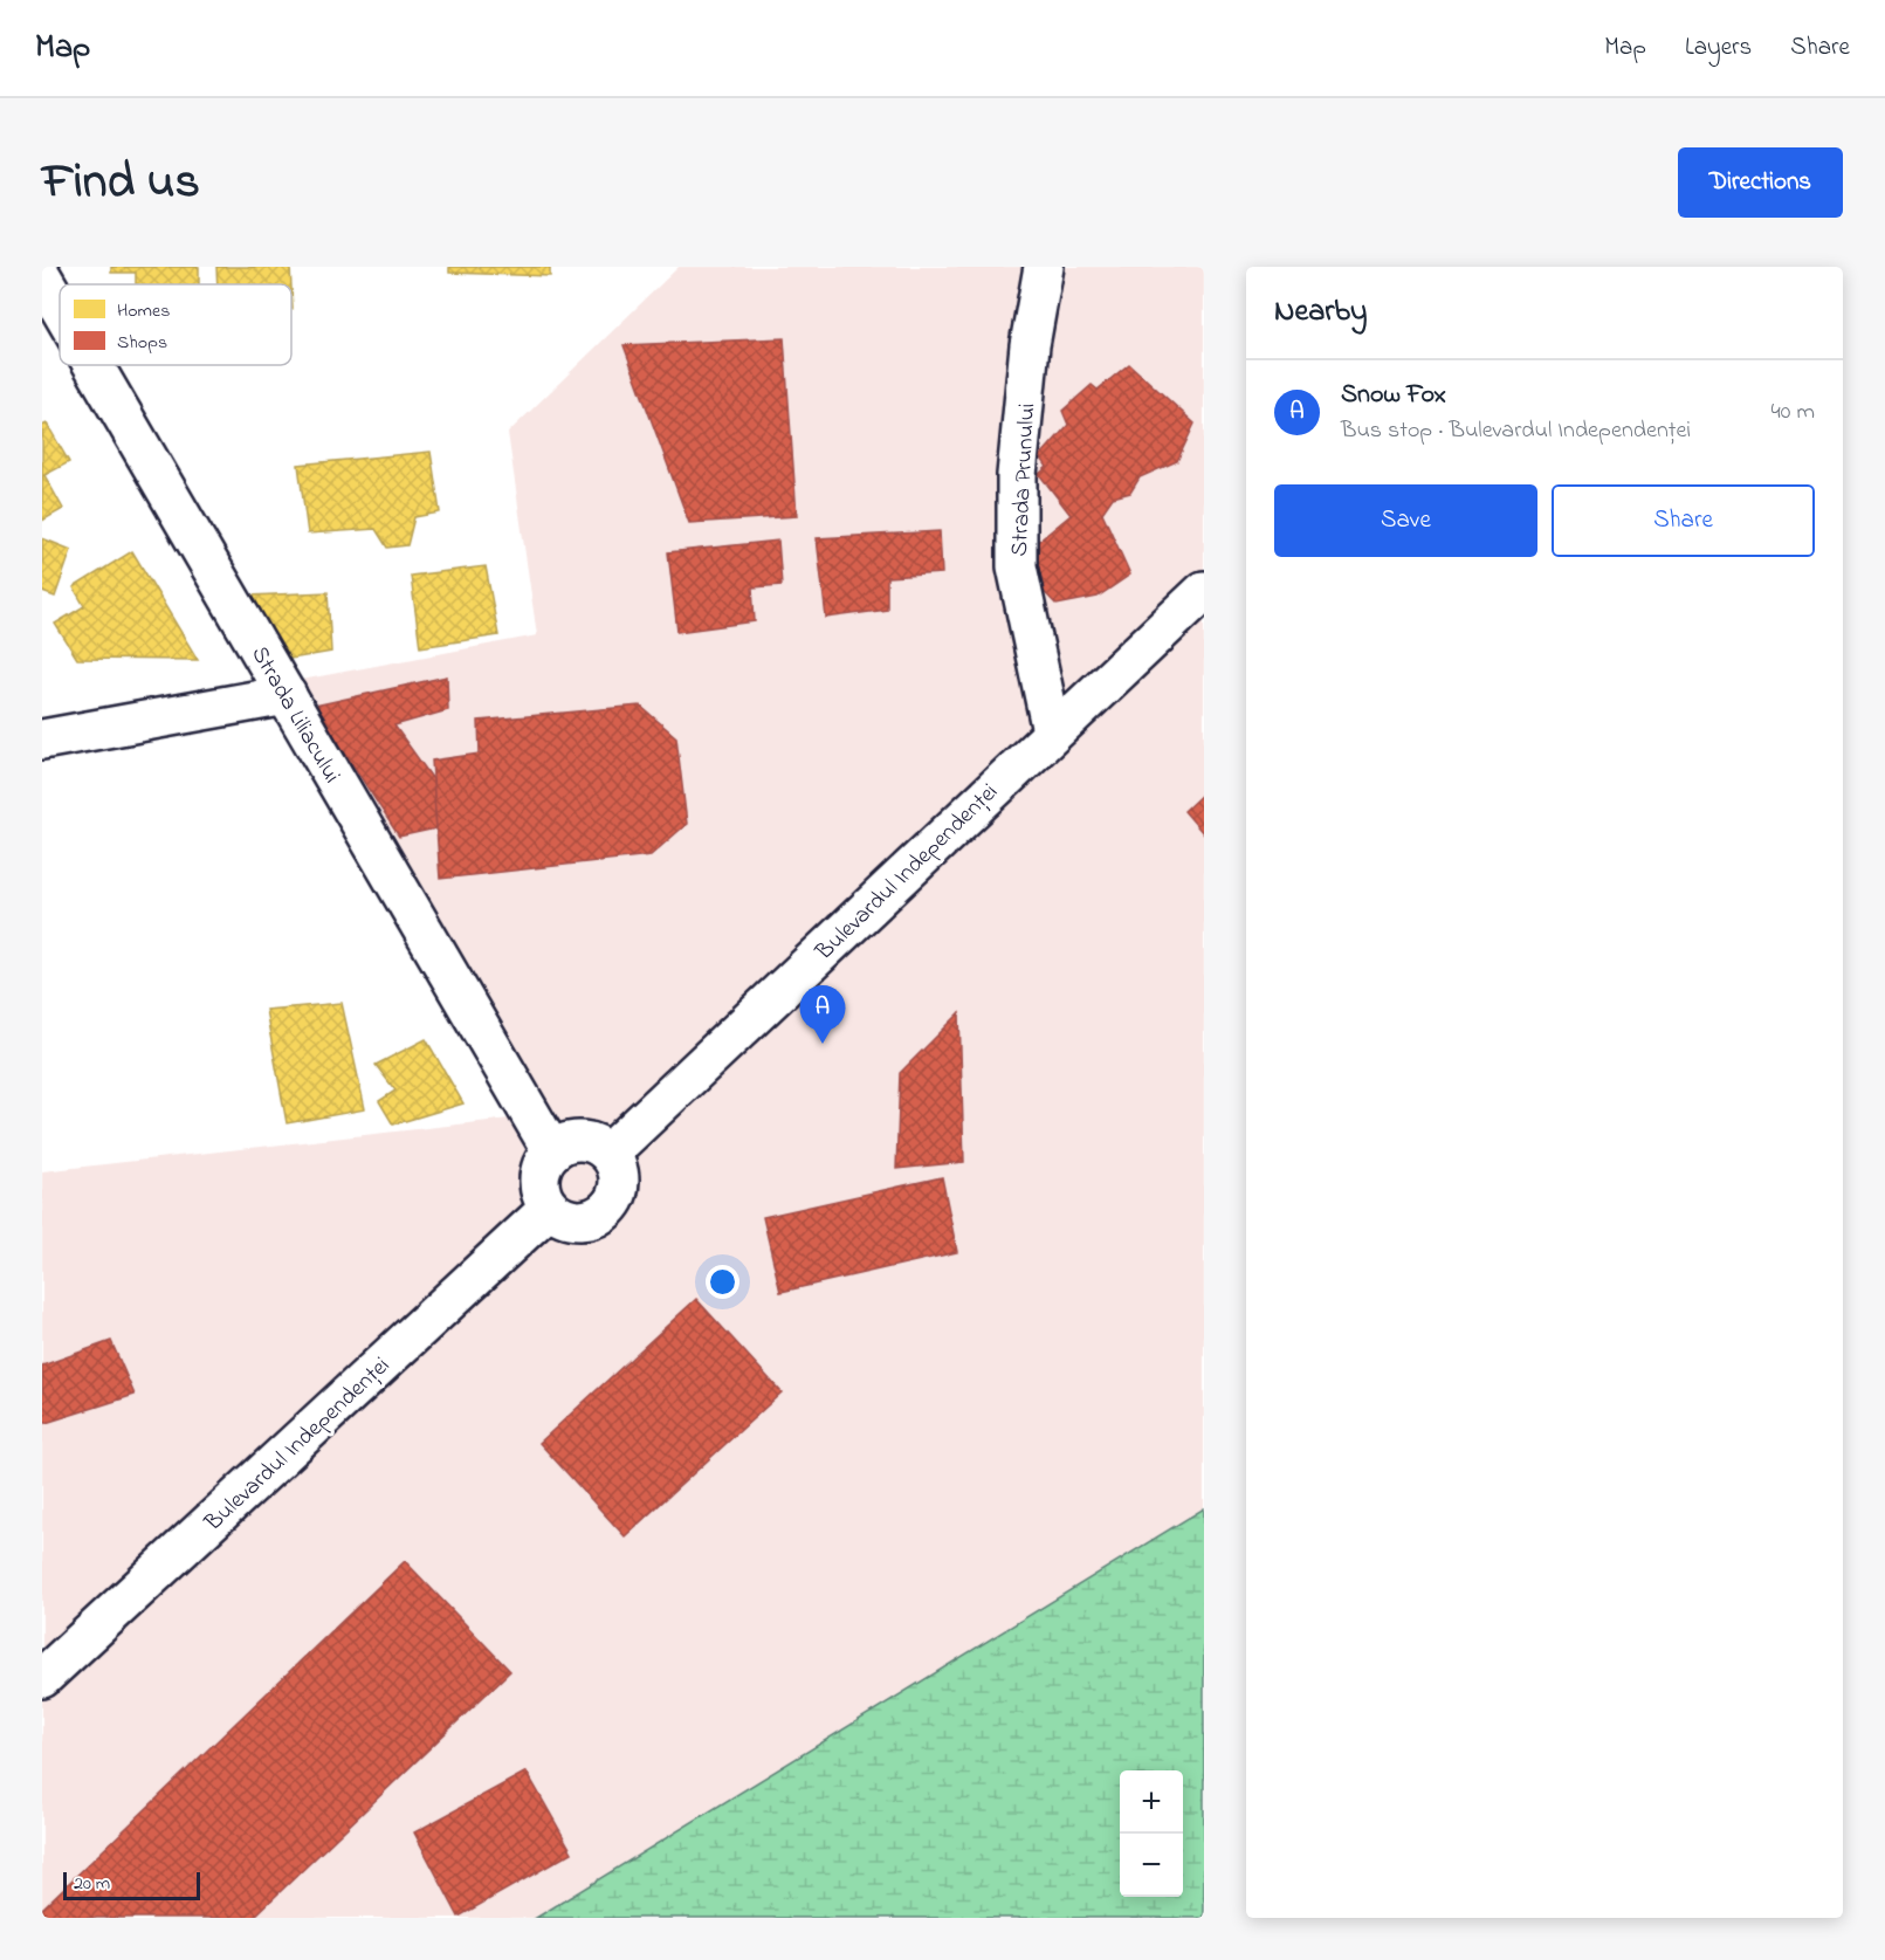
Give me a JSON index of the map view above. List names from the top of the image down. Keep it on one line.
{"streets":{"main road":["Strada Prunului","Strada Liliacului","Bulevardul Independenței"]},"crossings":[["Strada Prunului","Bulevardul Independenței"],["Strada Liliacului","Bulevardul Independenței"]],"legend":["Homes","Shops"],"scale_bar":"20 m","page":{"header":"Map","nav":["Map","Layers","Share"],"title":"Find us","buttons":["Directions",["Save","Share"]],"heading":"Nearby","list":[{"mark":"A","name":"Snow Fox","note":"Bus stop · Bulevardul Independenței","value":"40 m"}],"pins":"A","map_buttons":["+","−"],"scale":"20 m"}}
